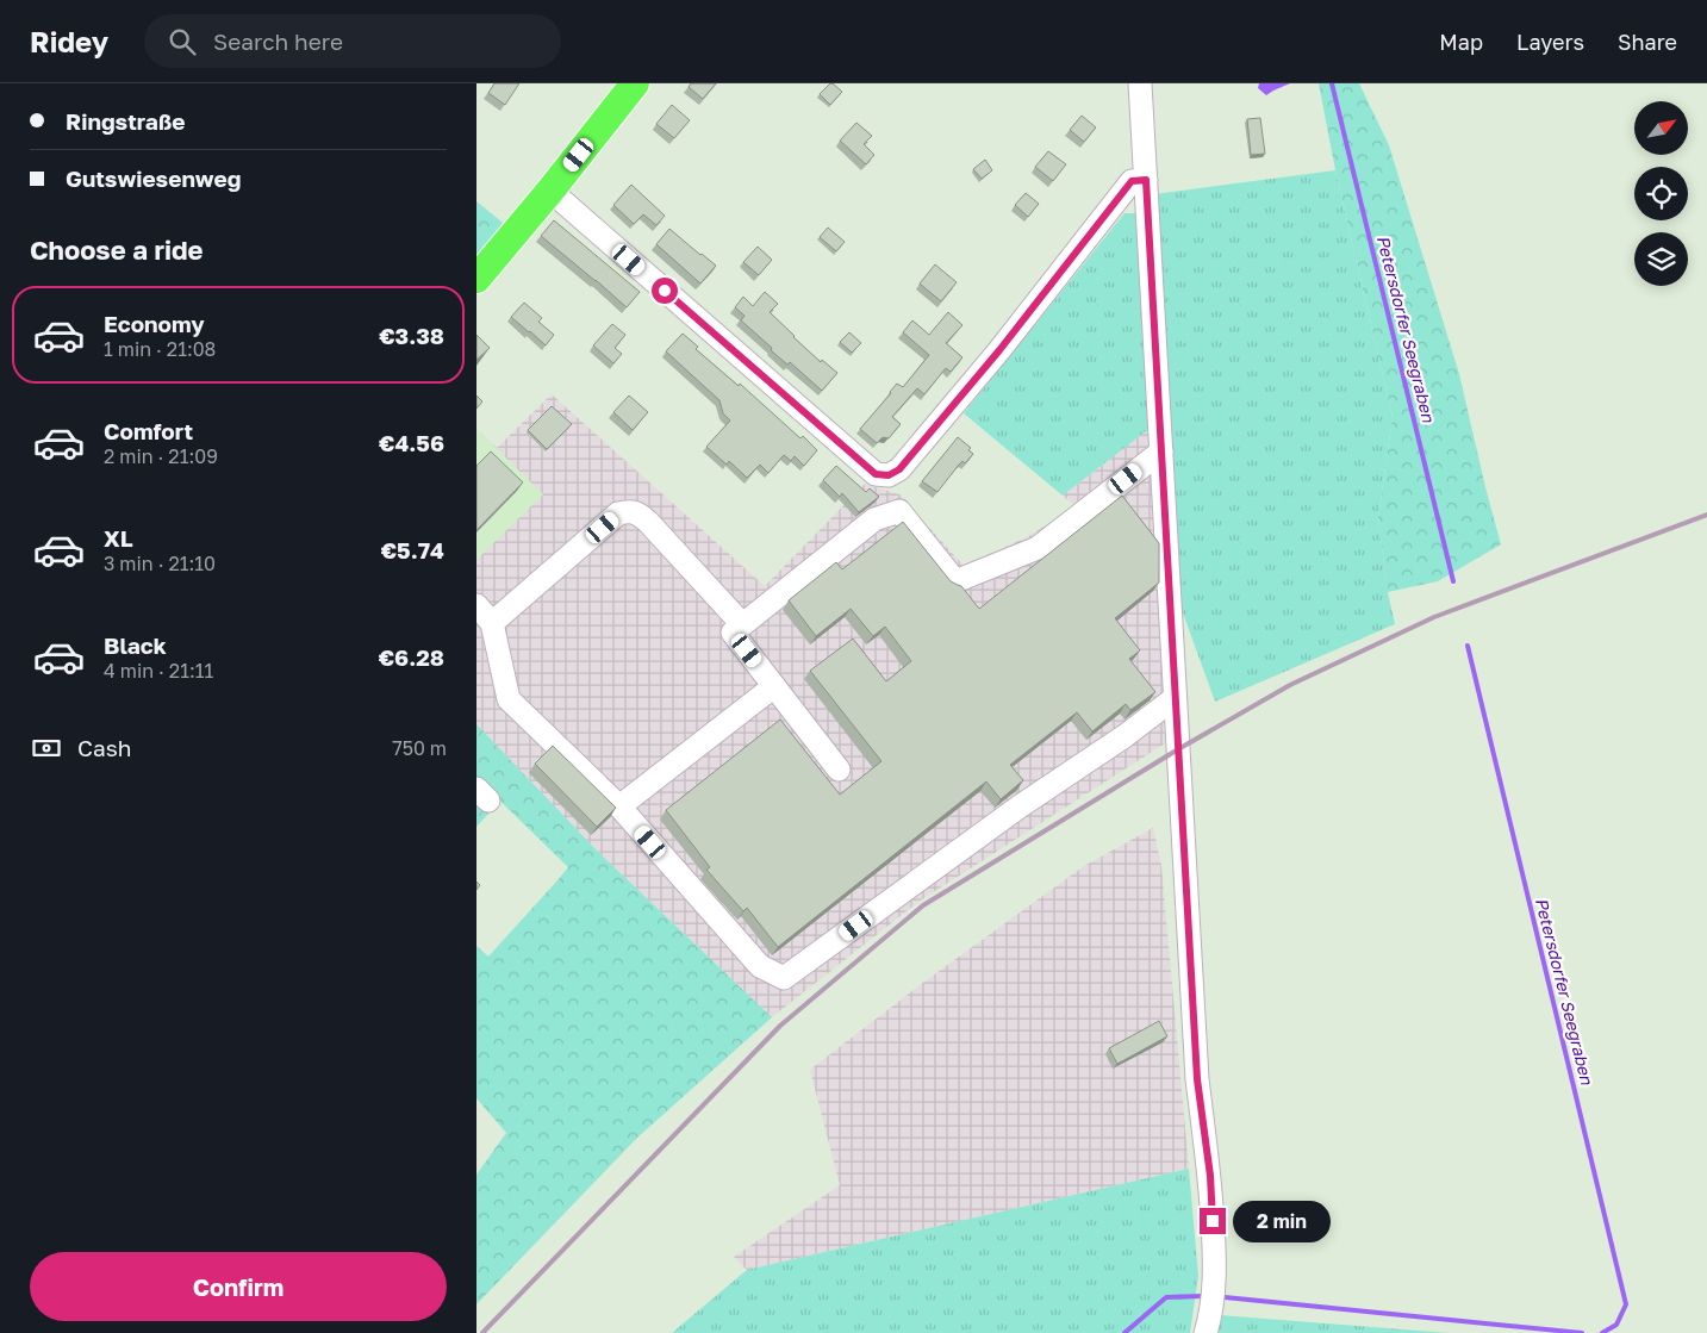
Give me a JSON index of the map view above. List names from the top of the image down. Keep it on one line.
{"water":["Petersdorfer Seegraben"],"north":"top right","page":{"header":"Ridey","search":"Search here","nav":["Map","Layers","Share"],"banner":["Ringstraße","Gutswiesenweg"],"heading":"Choose a ride","list":[{"name":"Economy","note":"1 min · 21:08","value":"€3.38"},{"name":"Comfort","note":"2 min · 21:09","value":"€4.56"},{"name":"XL","note":"3 min · 21:10","value":"€5.74"},{"name":"Black","note":"4 min · 21:11","value":"€6.28"}],"pay":["Cash","750 m"],"bubble":"2 min","buttons":"Confirm"}}
